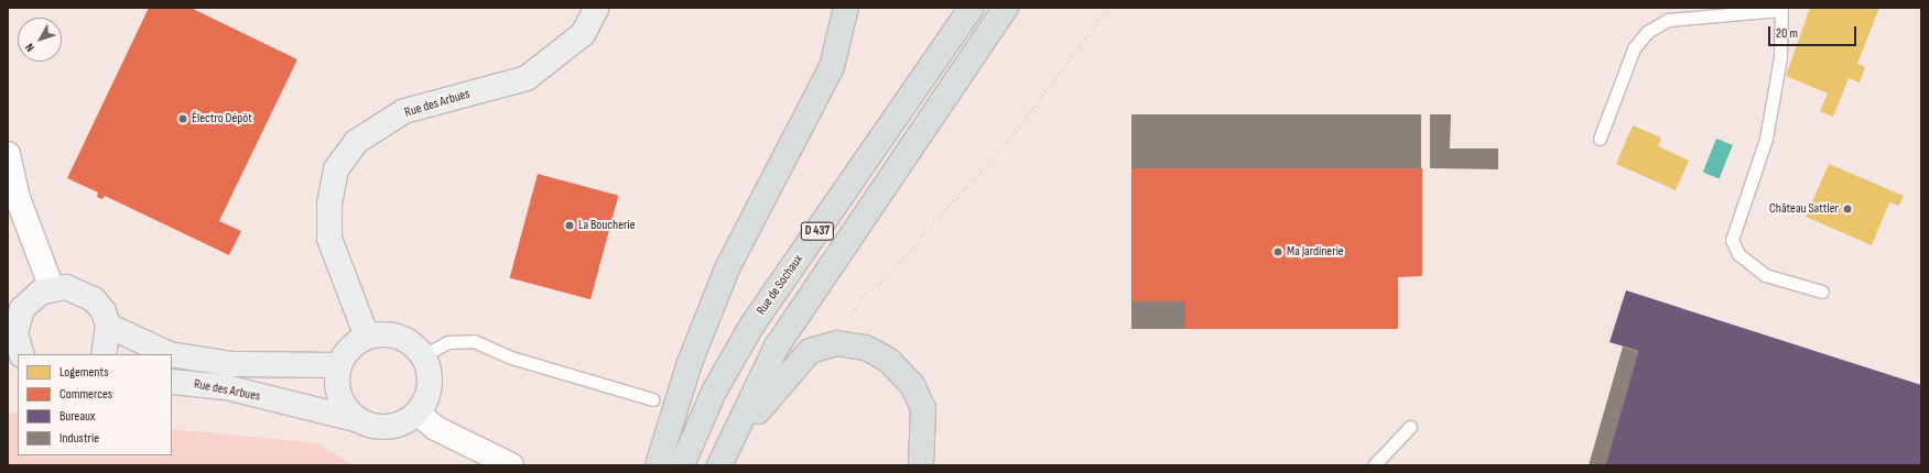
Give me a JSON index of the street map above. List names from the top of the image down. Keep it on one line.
{"streets":{"main road":["Rue des Arbues","D 437","Rue de Sochaux"]},"places":["Électro Dépôt","Château Sattler","La Boucherie","Ma Jardinerie"],"legend":["Logements","Commerces","Bureaux","Industrie"],"scale_bar":"20 m","north":"bottom left"}
